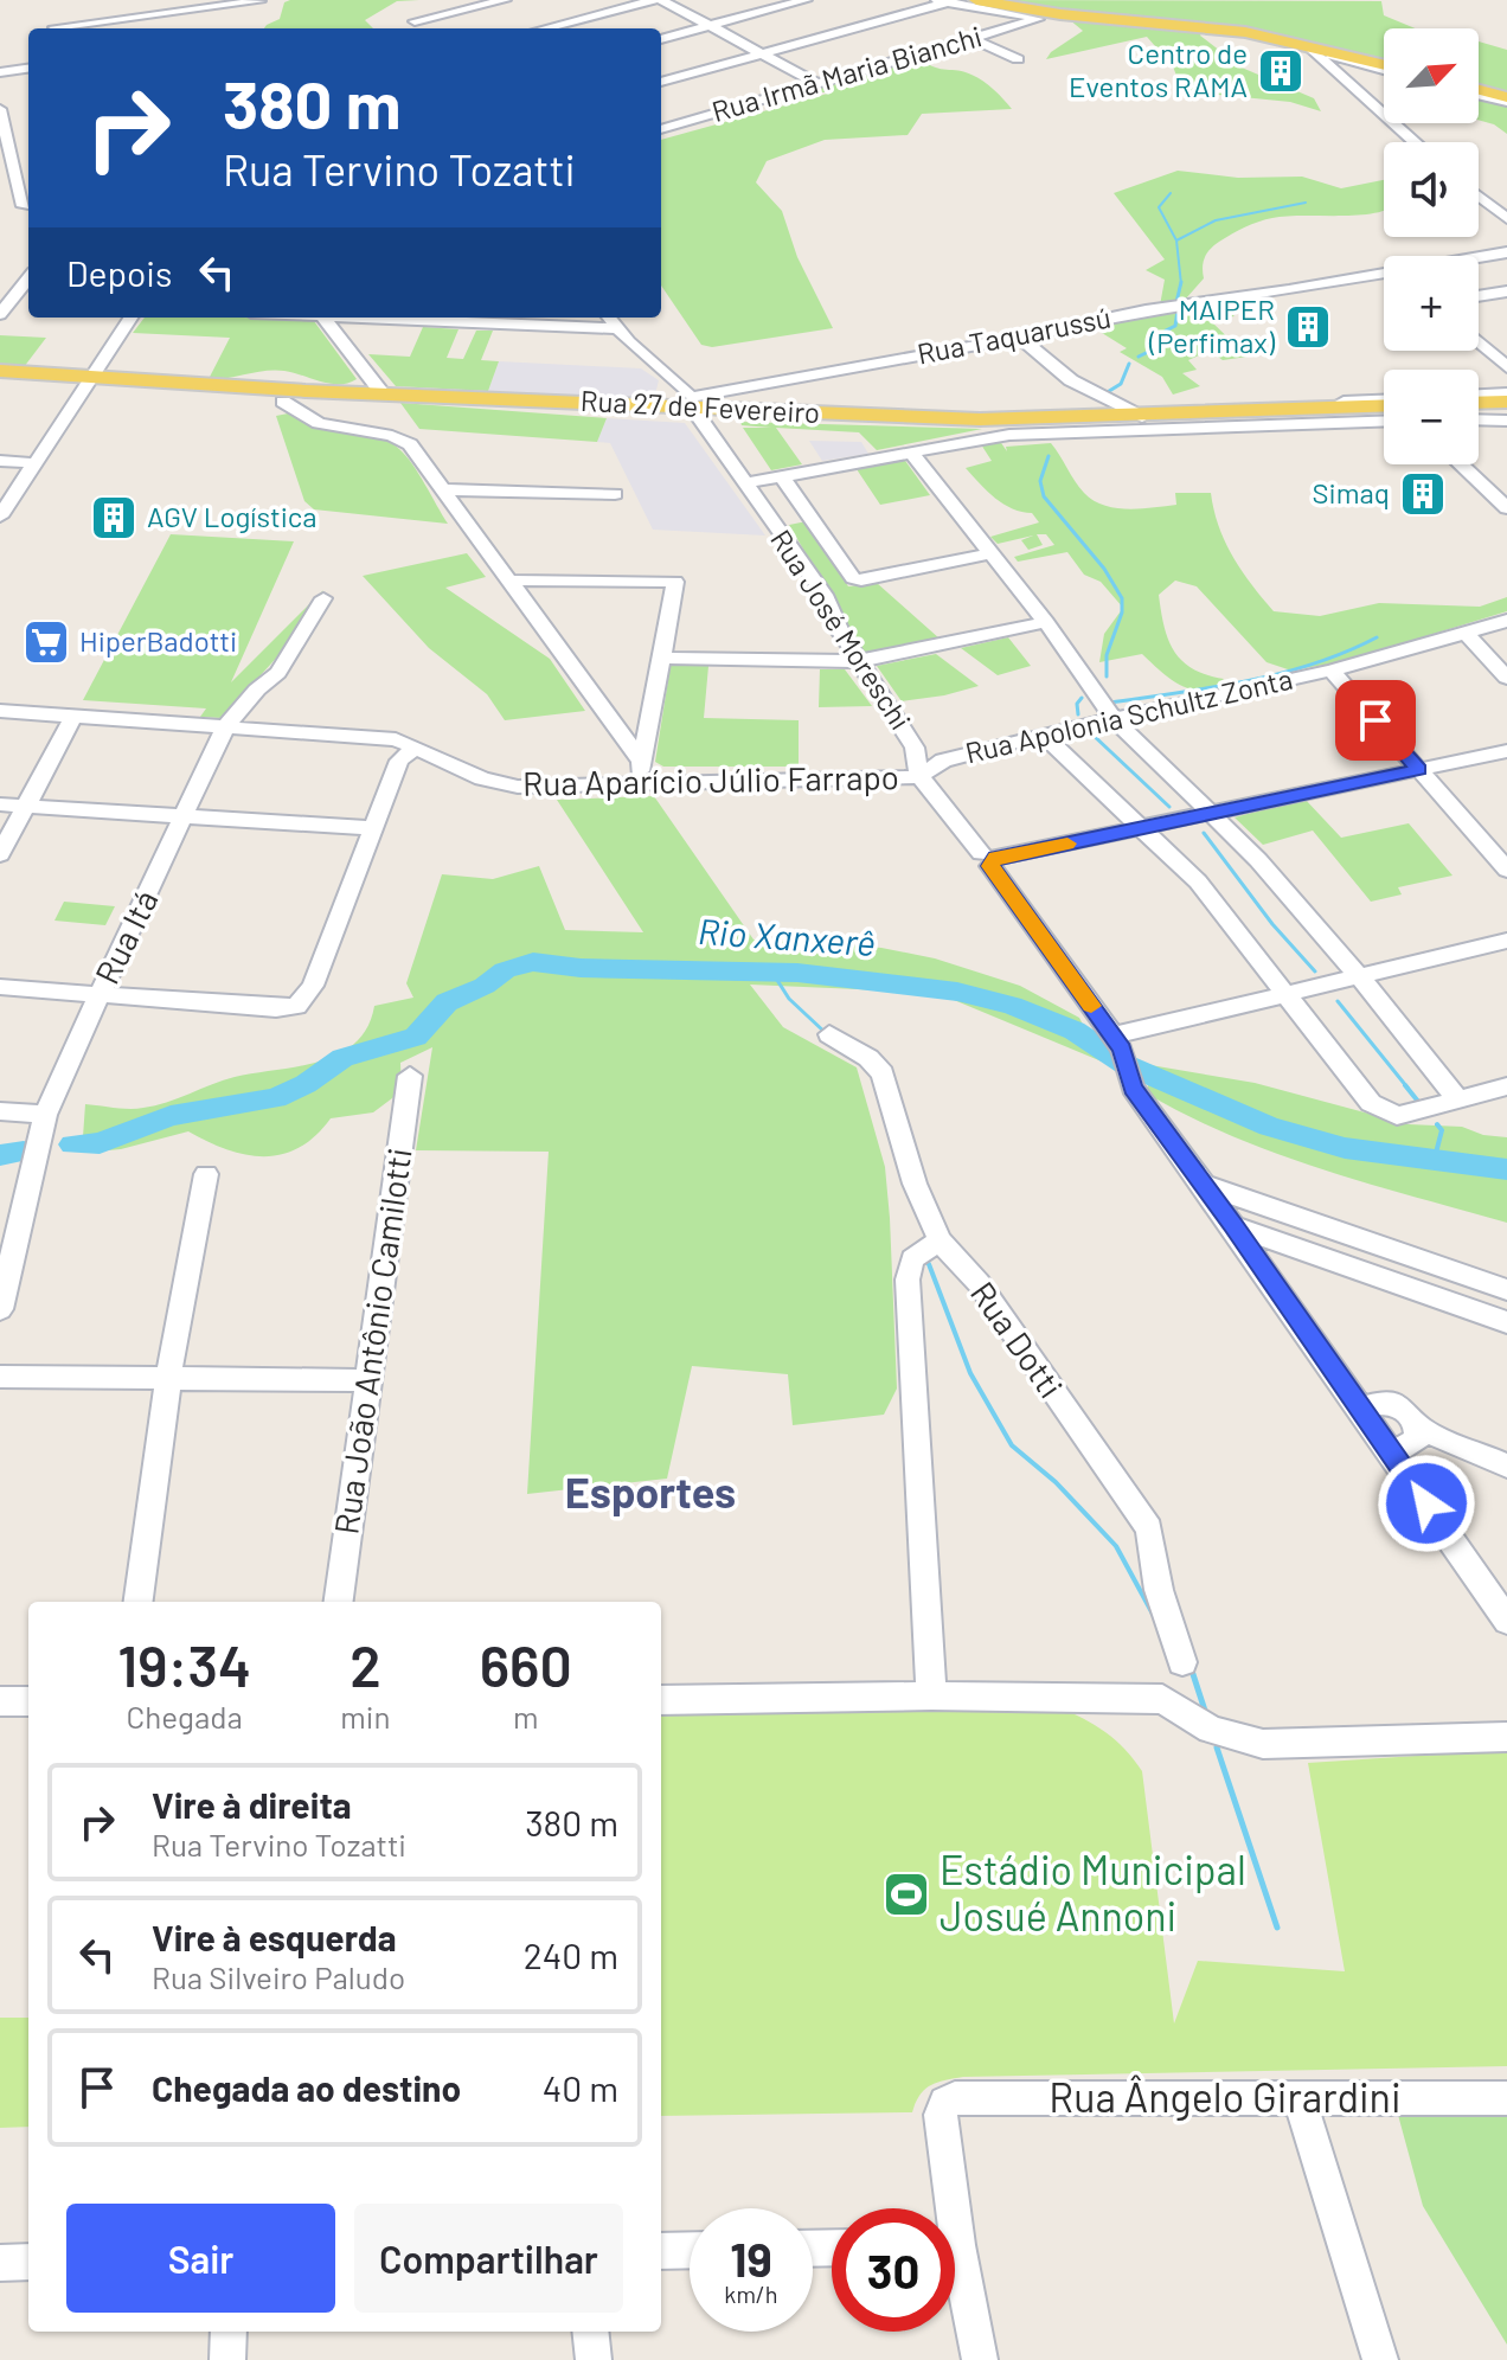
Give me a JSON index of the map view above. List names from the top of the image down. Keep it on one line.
{"streets":{"main road":["Rua 27 de Fevereiro"],"street":["Rua Irmã Maria Bianchi","Rua Taquarussú","Rua José Moreschi","Rua Apolonia Schultz Zonta","Rua Aparício Júlio Farrapo","Rua Itá","Rua Dotti","Rua João Antônio Camilotti","Rua Ângelo Girardini"]},"crossings":[["Rua Taquarussú","Rua 27 de Fevereiro"],["Rua Taquarussú","Rua José Moreschi"],["Rua 27 de Fevereiro","Rua José Moreschi"],["Rua José Moreschi","Rua Apolonia Schultz Zonta"],["Rua José Moreschi","Rua Aparício Júlio Farrapo"],["Rua Apolonia Schultz Zonta","Rua Aparício Júlio Farrapo"],["Rua Aparício Júlio Farrapo","Rua Itá"]],"districts":["Esportes"],"water":["Rio Xanxerê"],"places":{"building":["Centro de Eventos RAMA","MAIPER (Perfimax)","Simaq","AGV Logística"],"supermarket":["HiperBadotti"],"sports":["Estádio Municipal Josué Annoni"]},"north":"top right","page":{"map_buttons":["+","−"],"turn":["380 m","Rua Tervino Tozatti"],"then":"Depois","eta":["19:34","Chegada","2","min","660","m"],"list":[{"name":"Vire à direita","note":"Rua Tervino Tozatti","value":"380 m"},{"name":"Vire à esquerda","note":"Rua Silveiro Paludo","value":"240 m"},{"name":"Chegada ao destino","value":"40 m"}],"buttons":["Sair","Compartilhar"],"speed":"19 km/h","limit":"30"}}
